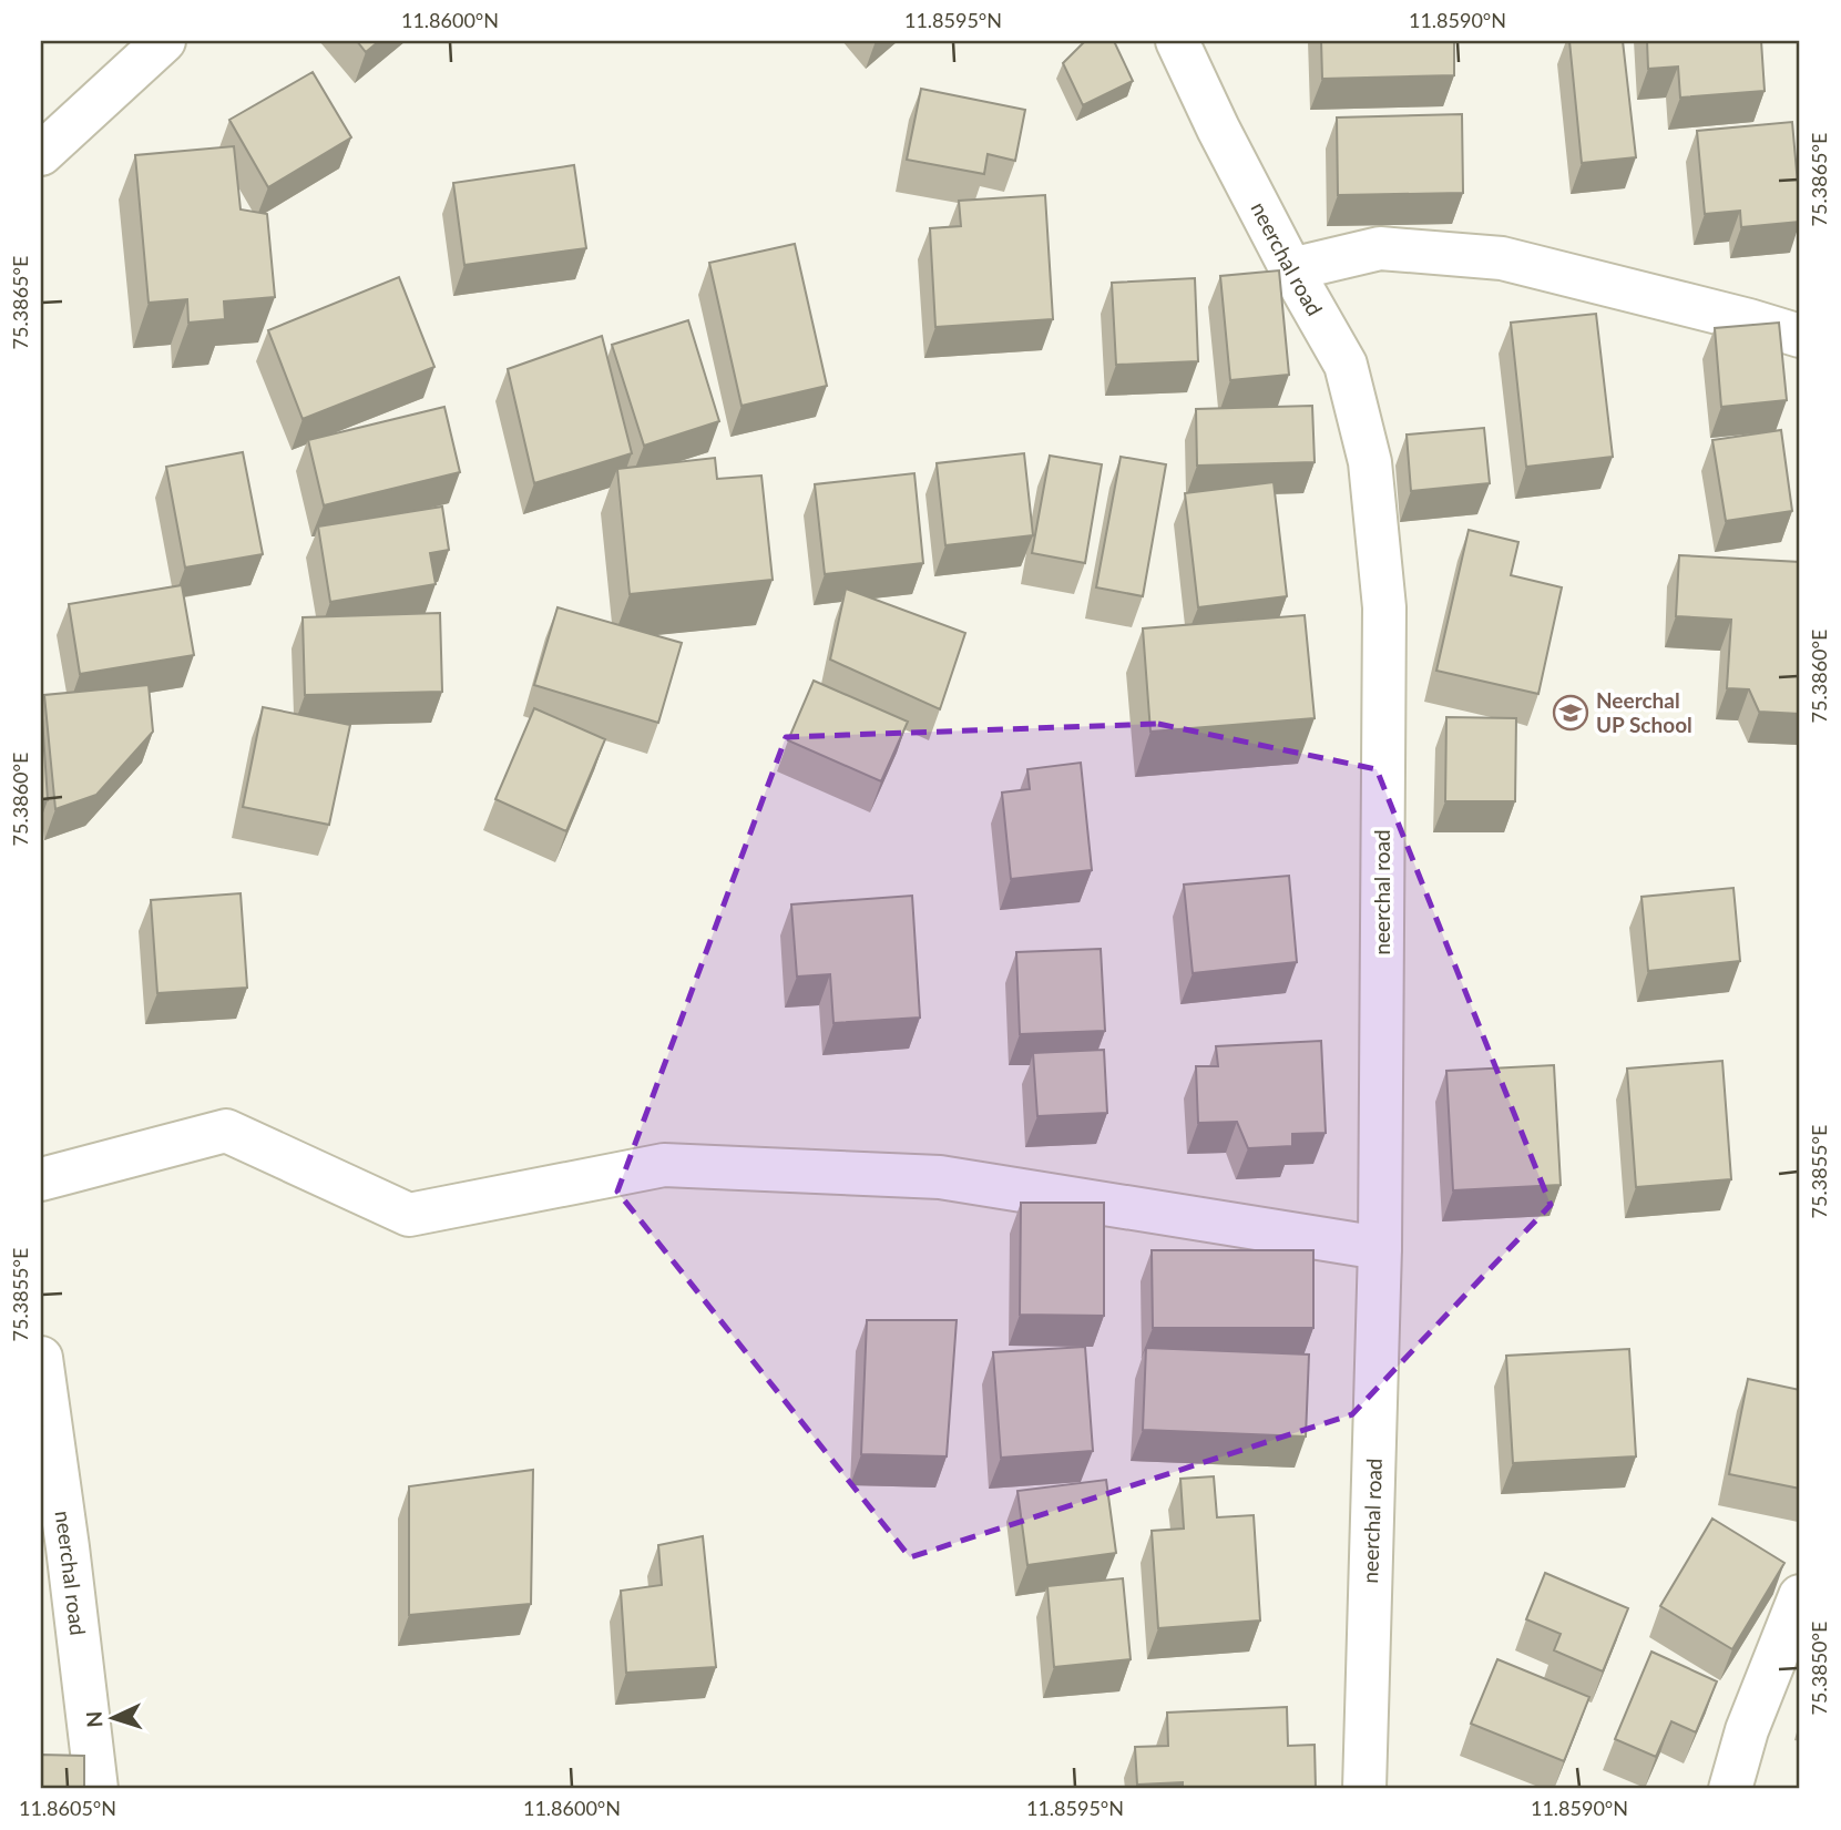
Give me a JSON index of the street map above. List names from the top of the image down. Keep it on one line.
{"streets":{"street":["neerchal road"]},"places":{"school or university":["Neerchal UP School"]},"north":"left","coordinates":["11.8600°N","11.8595°N","11.8590°N","75.3865°E","75.3860°E","75.3855°E","75.3850°E","11.8605°N"]}
